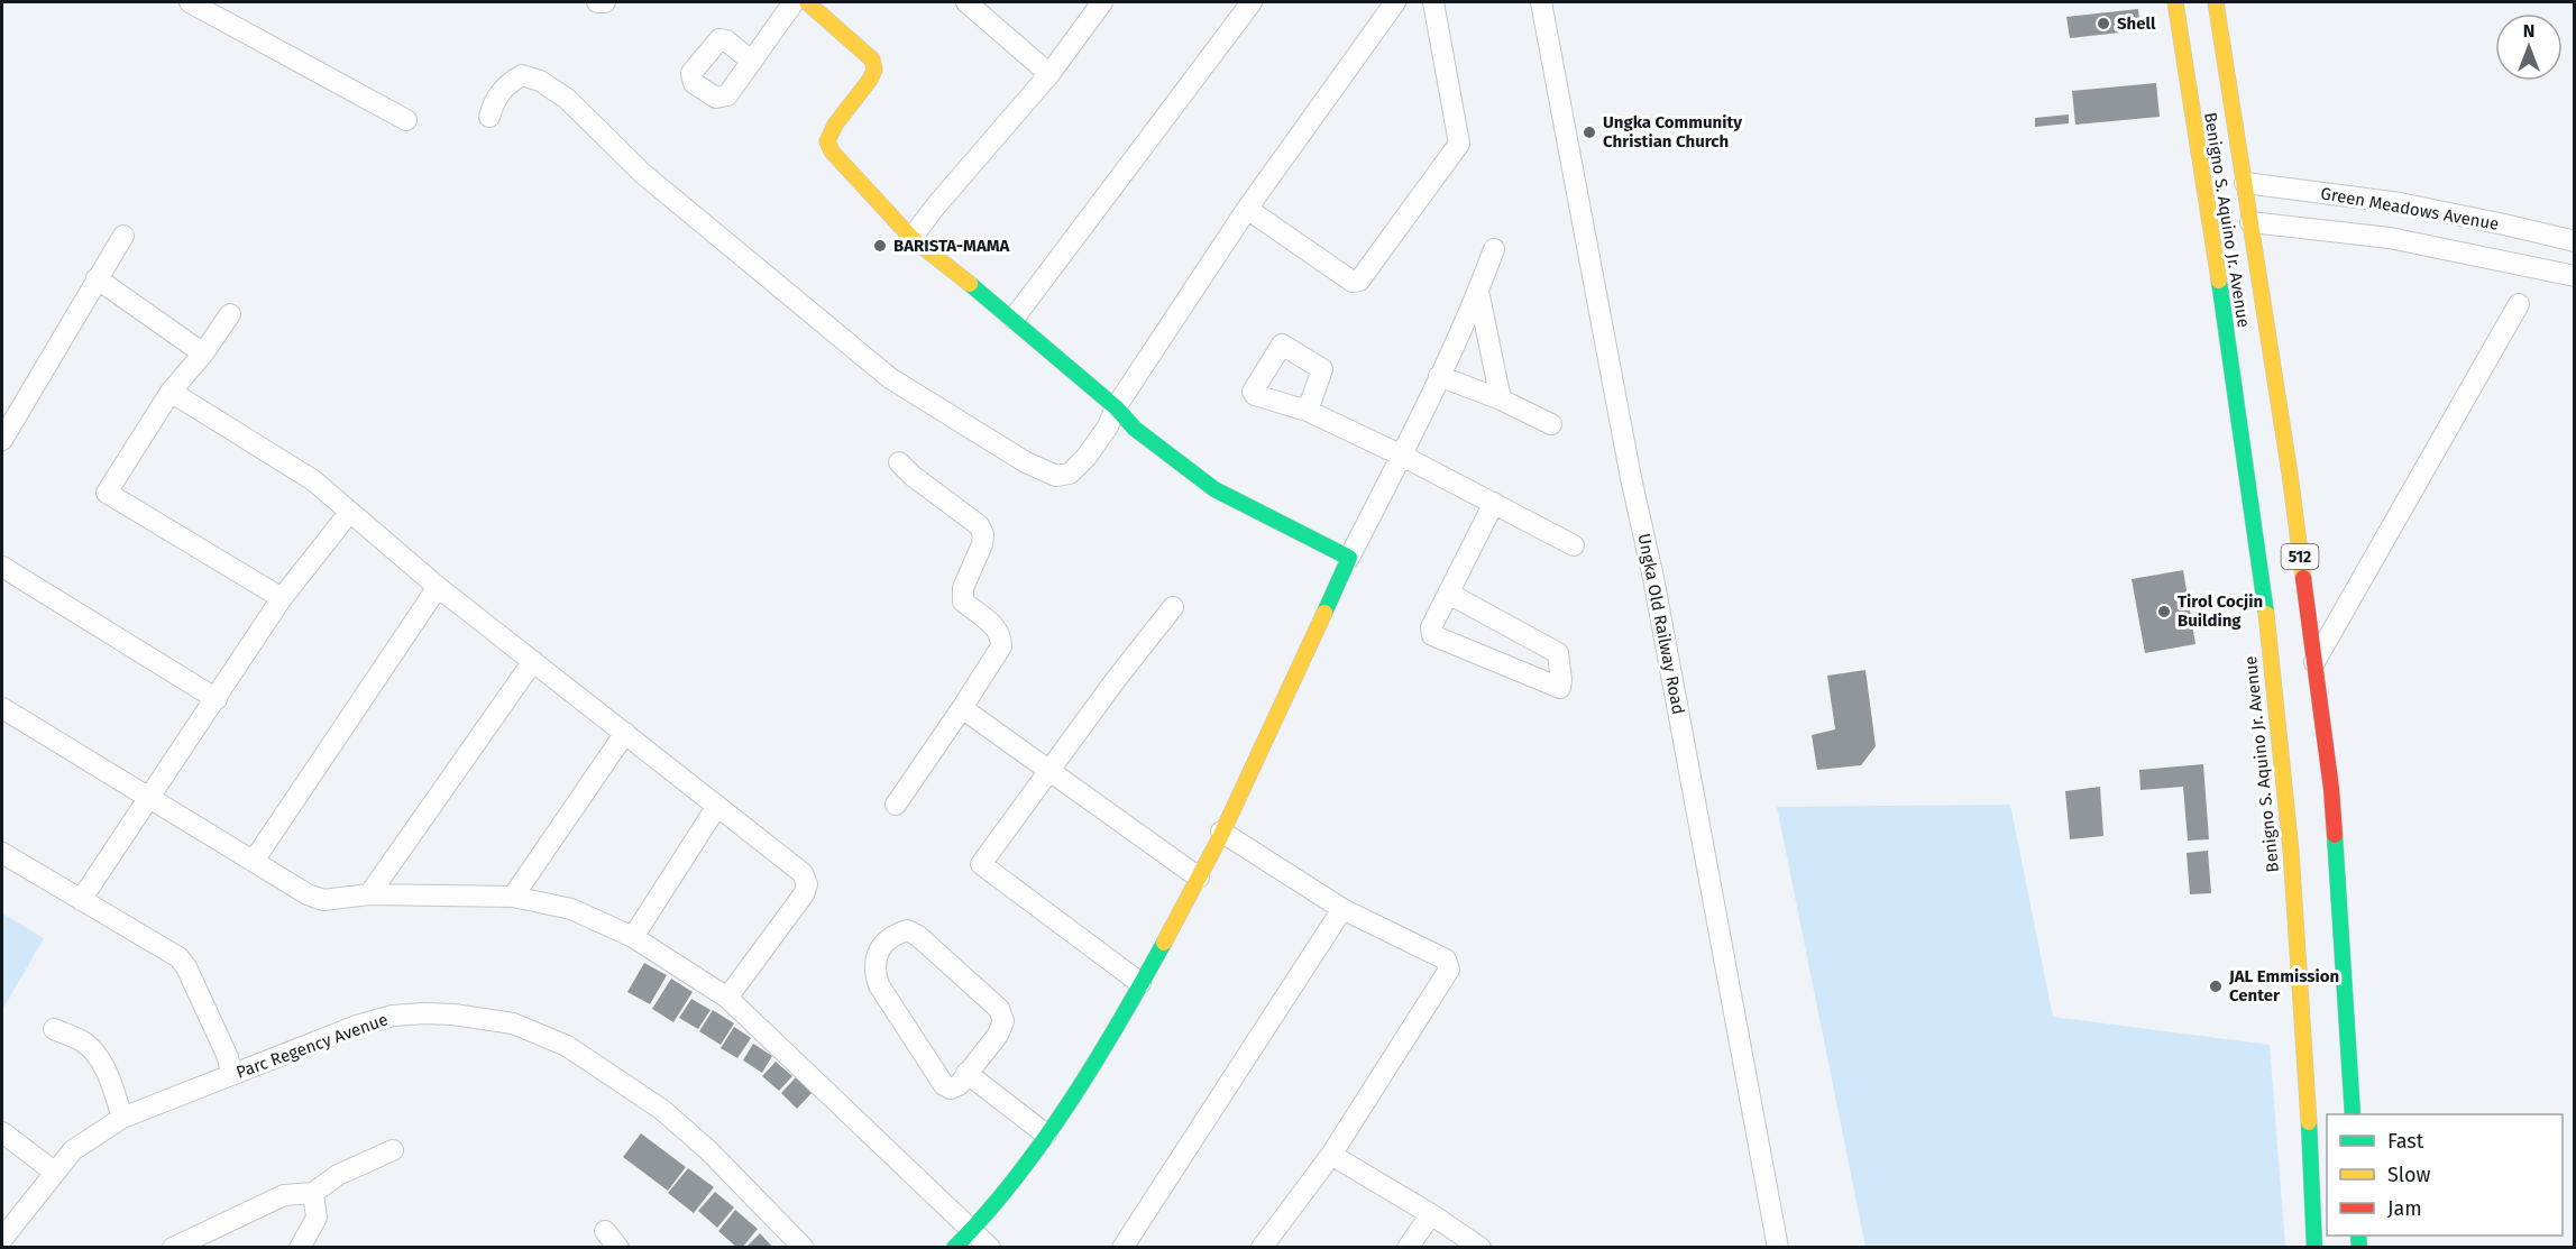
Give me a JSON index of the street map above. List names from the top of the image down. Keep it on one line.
{"streets":{"main road":["Benigno S. Aquino Jr. Avenue","512"],"street":["Green Meadows Avenue","Ungka Old Railway Road","Parc Regency Avenue"]},"crossings":[["Green Meadows Avenue","Benigno S. Aquino Jr. Avenue"]],"places":["Shell","Ungka Community Christian Church","BARISTA-MAMA","Tirol Cocjin Building","JAL Emmission Center"],"legend":["Fast","Slow","Jam"],"north":"top"}
